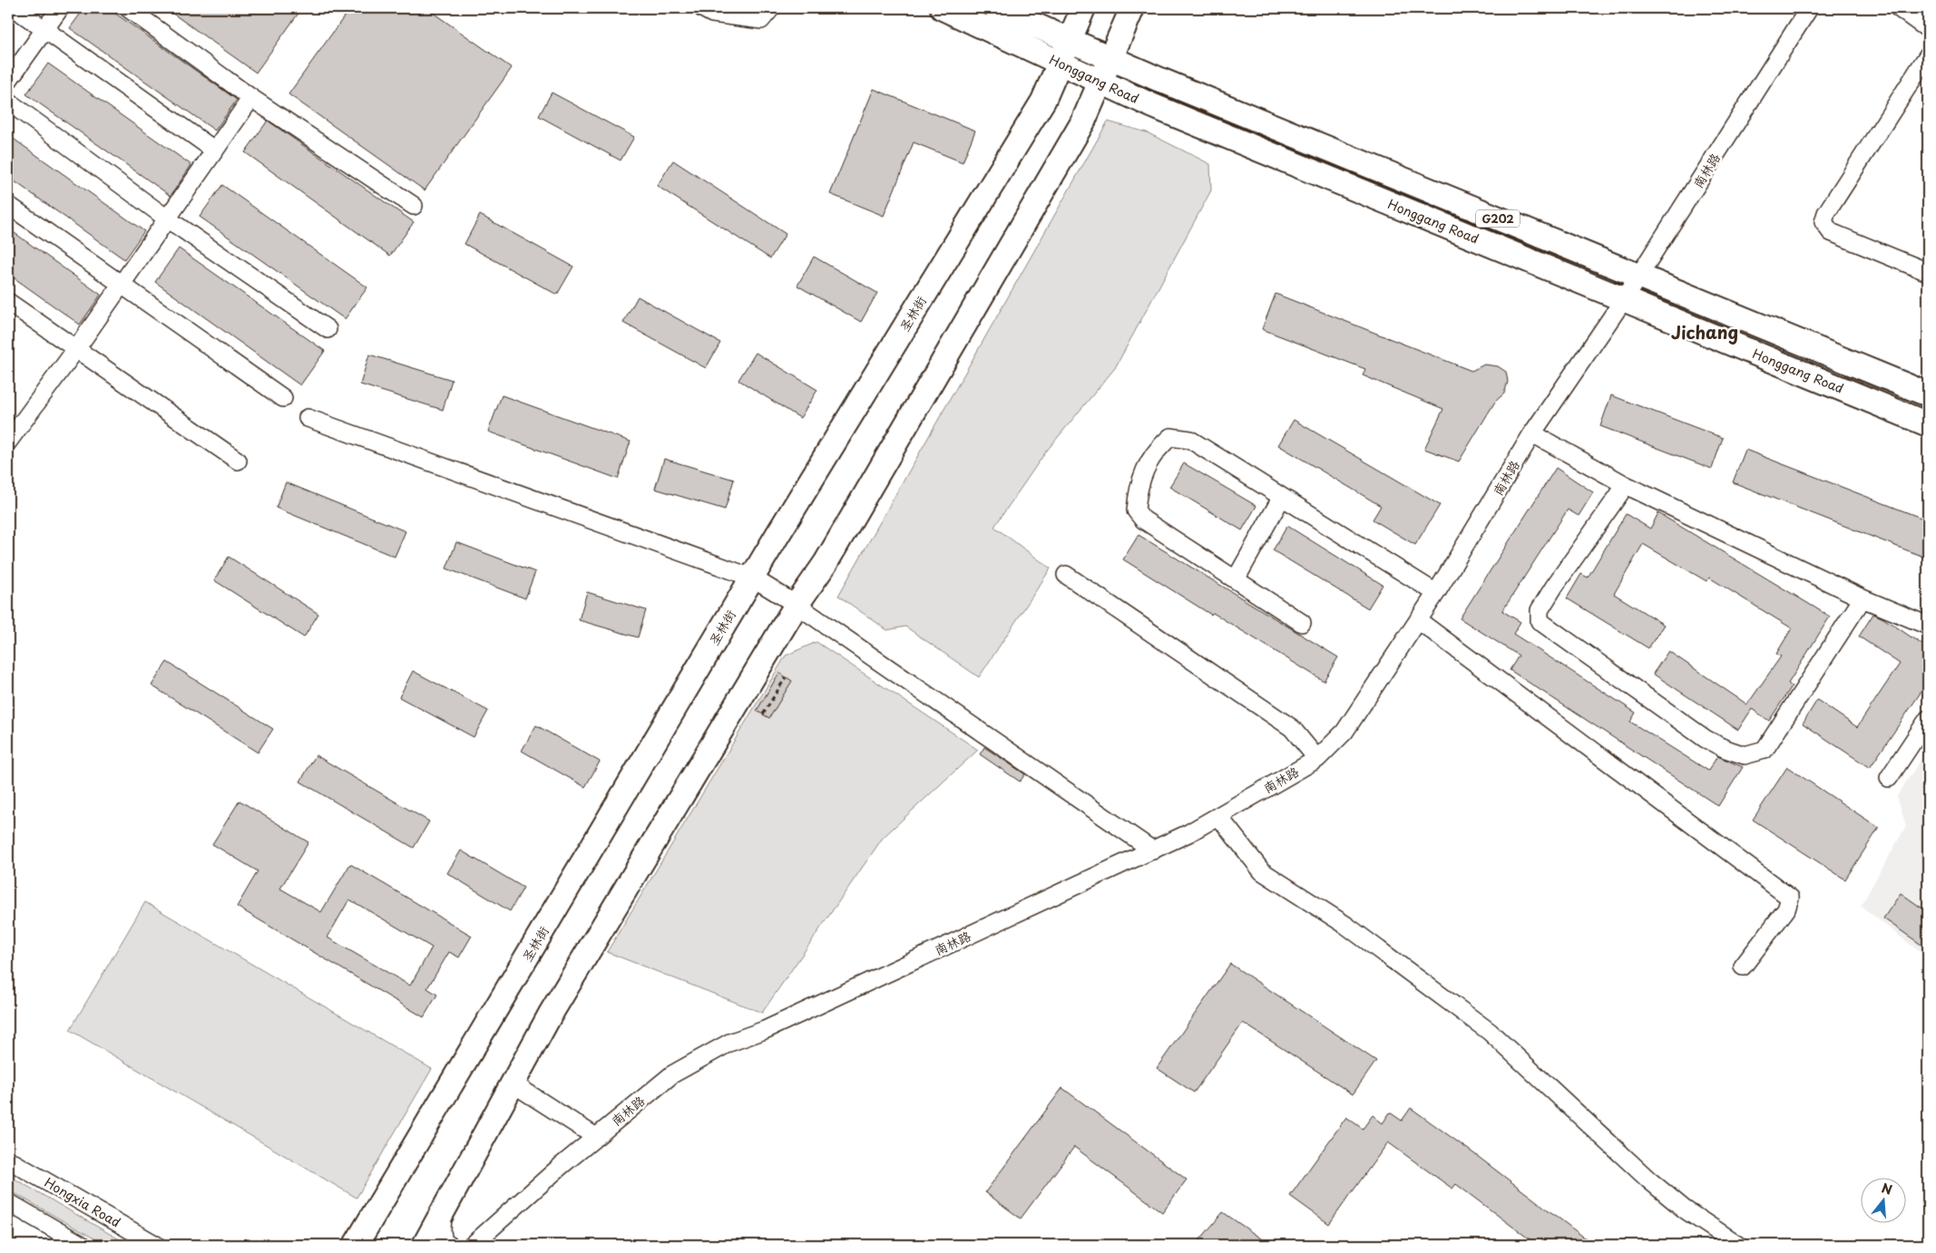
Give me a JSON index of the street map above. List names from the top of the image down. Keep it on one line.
{"streets":{"highway":["Honggang Road","G202","圣林街"],"street":["南林路","Hongxia Road"]},"crossings":[["Honggang Road","南林路"],["Honggang Road","圣林街"]],"districts":["Jichang"],"north":"top"}
